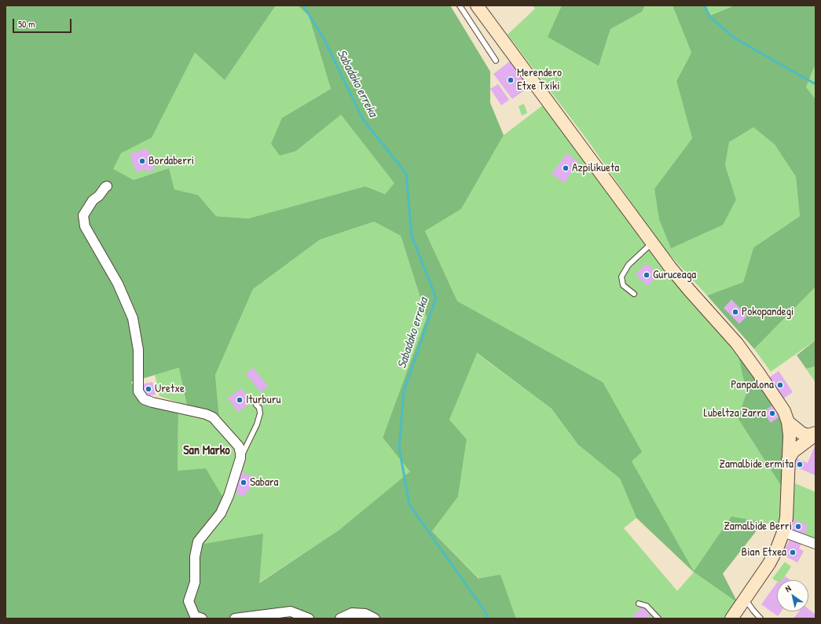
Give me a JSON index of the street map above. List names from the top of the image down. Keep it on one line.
{"districts":["San Marko"],"water":["Sabadako erreka"],"places":["Merendero Etxe Txiki","Bordaberri","Azpilikueta","Guruceaga","Pokopandegi","Panpalona","Uretxe","Iturburu","Lubeltza Zarra","Zamalbide ermita","Sabara","Zamalbide Berri","Bian Etxea"],"scale_bar":"50 m","north":"top left"}
